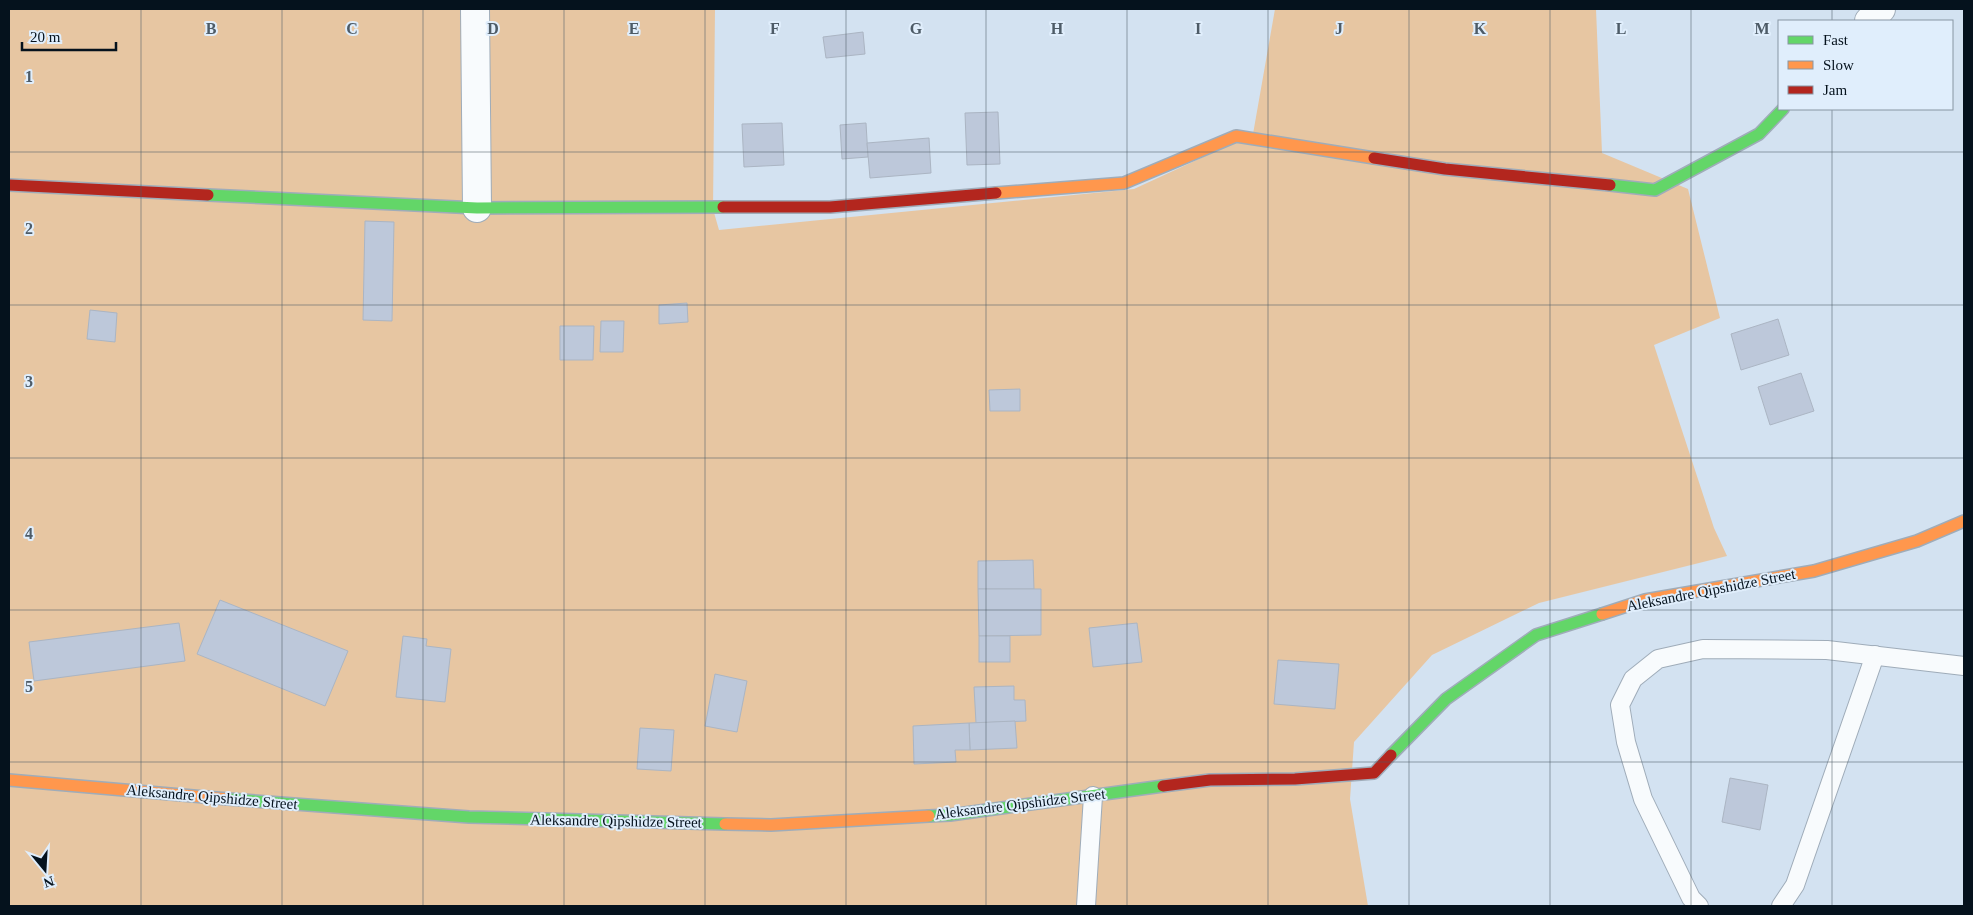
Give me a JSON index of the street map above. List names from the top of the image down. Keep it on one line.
{"streets":{"street":["Aleksandre Qipshidze Street"]},"legend":["Fast","Slow","Jam"],"scale_bar":"20 m","north":"bottom","grid":{"columns":["B","C","D","E","F","G","H","I","J","K","L","M"],"rows":["1","2","3","4","5"]}}
